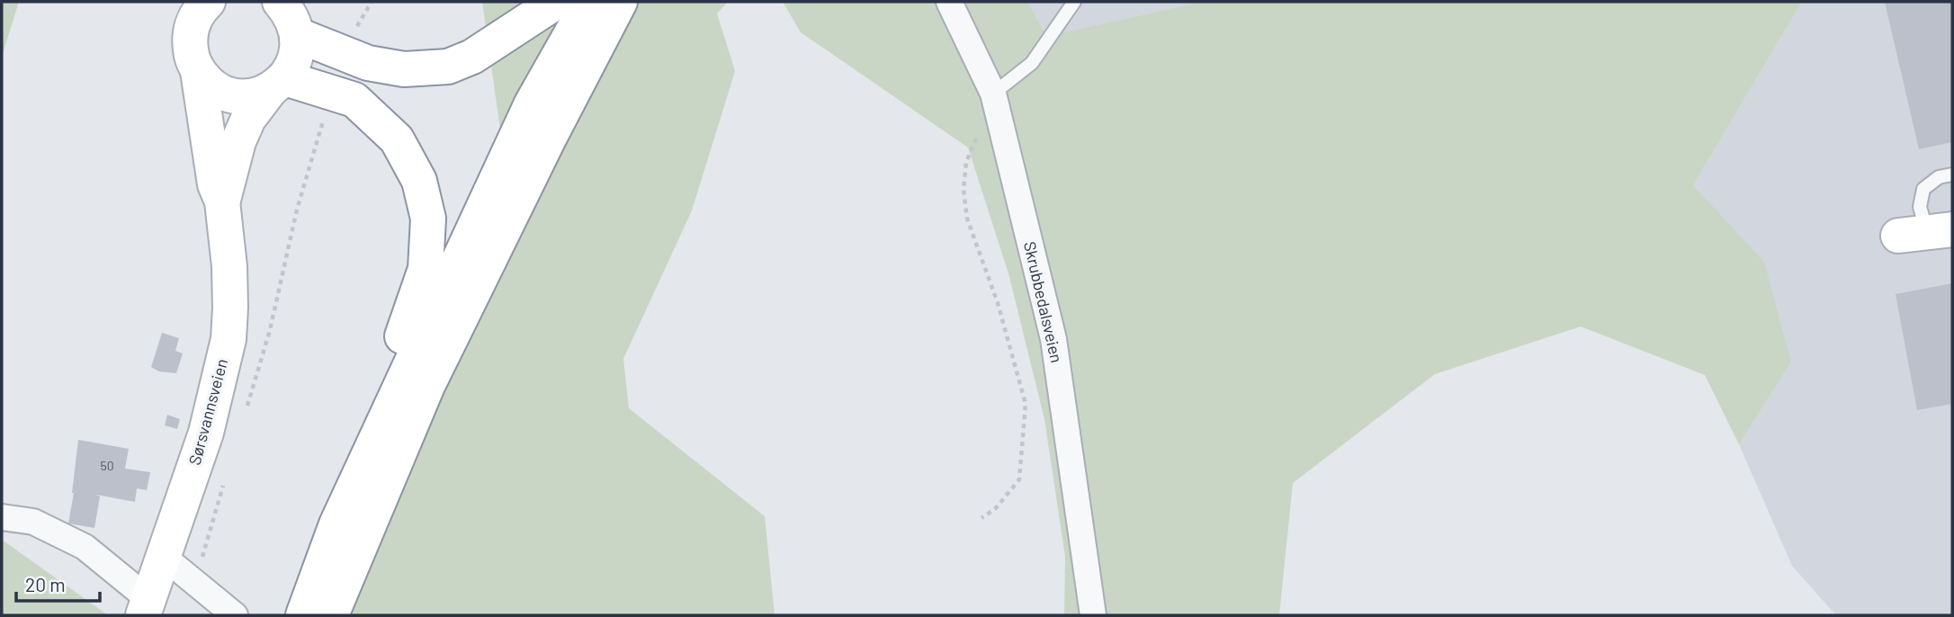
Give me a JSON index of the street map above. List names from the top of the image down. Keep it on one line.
{"streets":{"main road":["Sørsvannsveien"],"street":["Skrubbedalsveien"]},"house_numbers":["50"],"scale_bar":"20 m"}
